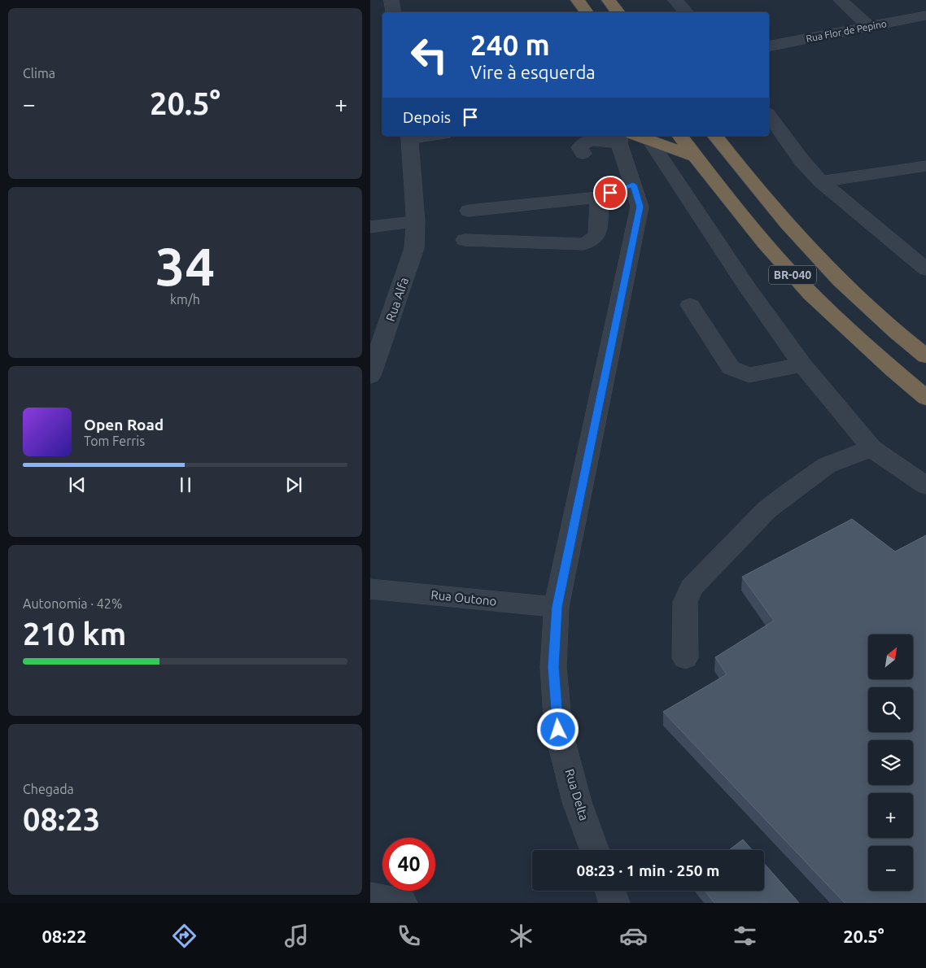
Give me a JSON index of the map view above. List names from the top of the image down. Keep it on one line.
{"streets":{"highway":["BR-040"],"street":["Rua Flor de Pepino","Rua Alfa","Rua Outono","Rua Delta"]},"crossings":[["Rua Outono","Rua Delta"]],"north":"top right","page":{"tile":["Clima",["34","km/h"],["Autonomia · 42%","210 km"],["Chegada","08:23"]],"turn":["240 m","Vire à esquerda"],"heat":["−","20.5°","+"],"then":"Depois","song":["Open Road","Tom Ferris"],"map_buttons":["+","−"],"limit":"40","trip":"08:23 · 1 min · 250 m","tabs":["08:22","20.5°"]}}
